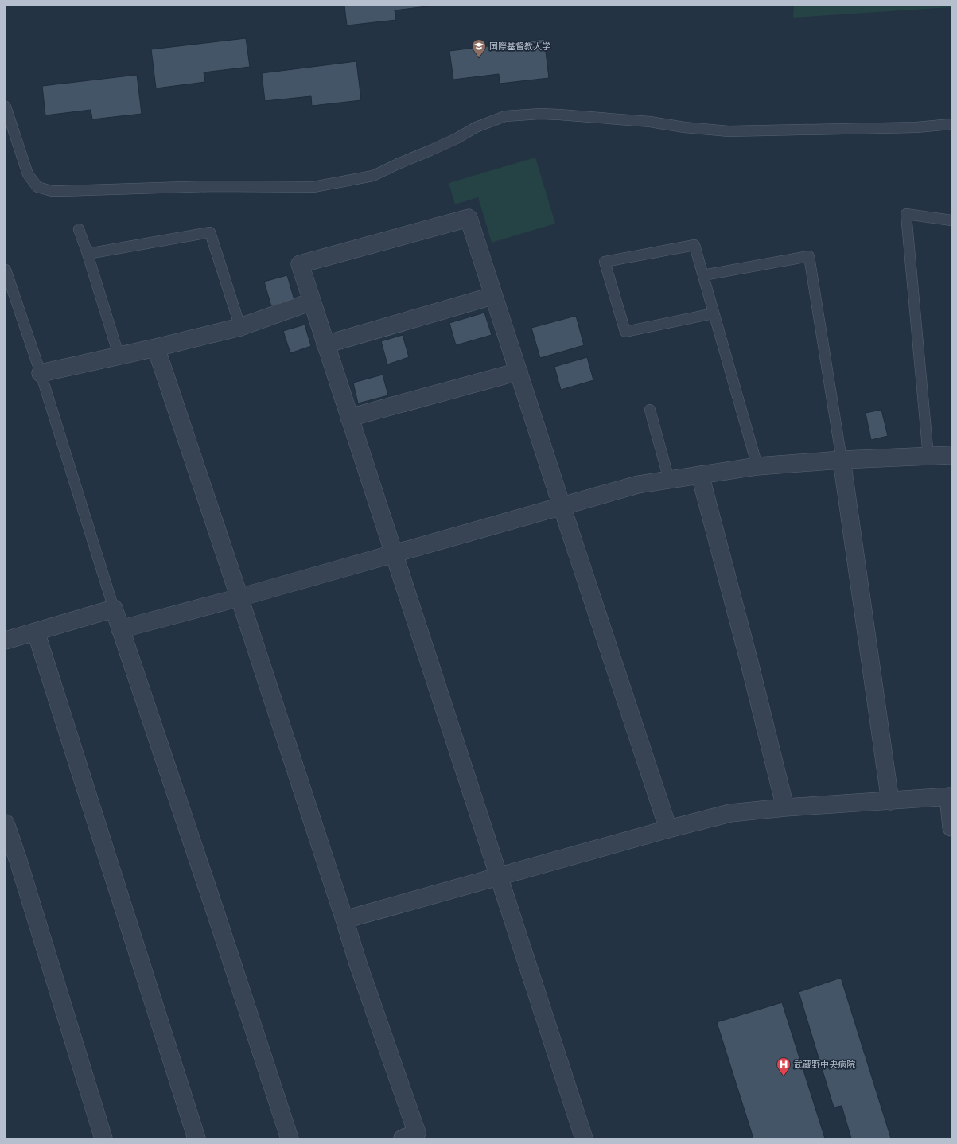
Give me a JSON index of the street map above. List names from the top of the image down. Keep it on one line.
{"places":{"school or university":["国際基督教大学"],"hospital":["武蔵野中央病院"]}}
